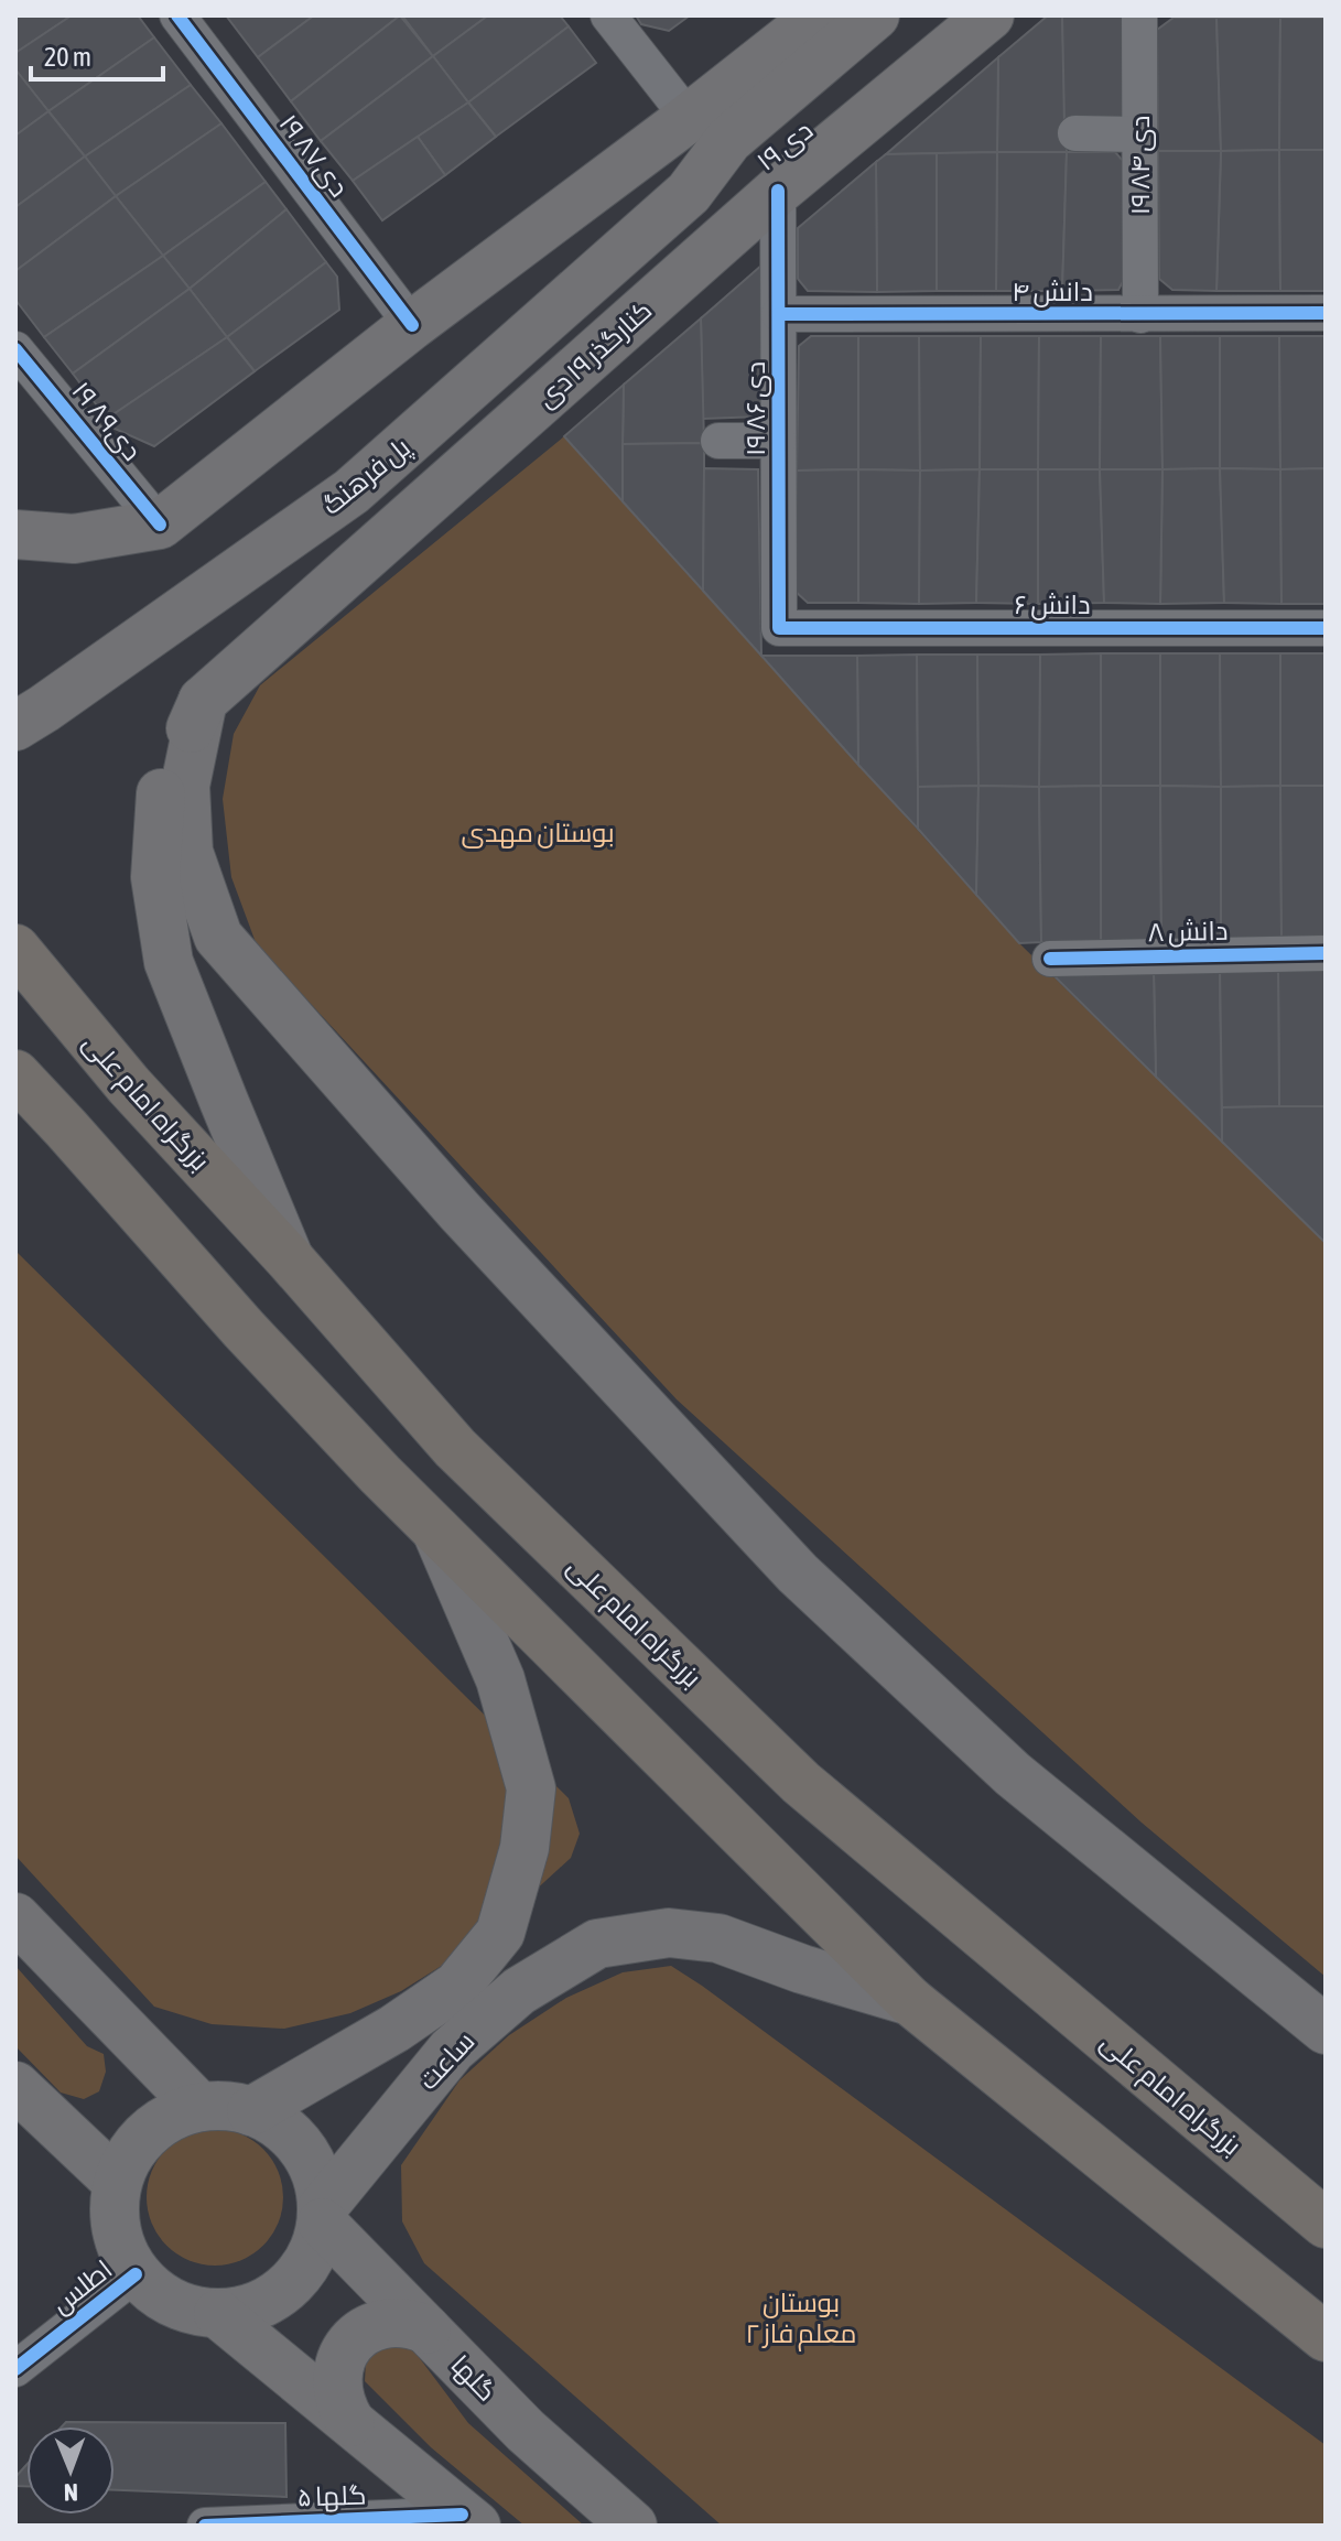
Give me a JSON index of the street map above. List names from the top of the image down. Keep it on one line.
{"streets":{"highway":["بزرگراه امام علی"],"main road":["۱۹ دی","کنارگذر ۱۹ دی","پل فرهنگ","ساعت","گلها"],"street":["۱۹ دی۸۷","۱۹ دی ۸۴","دانش ۴","۱۹ دی ۸۶","۱۹ دی۸۹","۶ دانش","دانش ۸","اطلس","گلها ۵"]},"crossings":[["۱۹ دی","پل فرهنگ"],["۱۹ دی ۸۴","دانش ۴"],["دانش ۴","۱۹ دی ۸۶"],["کنارگذر ۱۹ دی","۱۹ دی ۸۶"],["۱۹ دی ۸۶","۶ دانش"],["ساعت","اطلس"],["ساعت","گلها"],["اطلس","گلها"]],"parks":["بوستان مهدی","بوستان معلم فاز ۲"],"scale_bar":"20 m","north":"bottom"}
